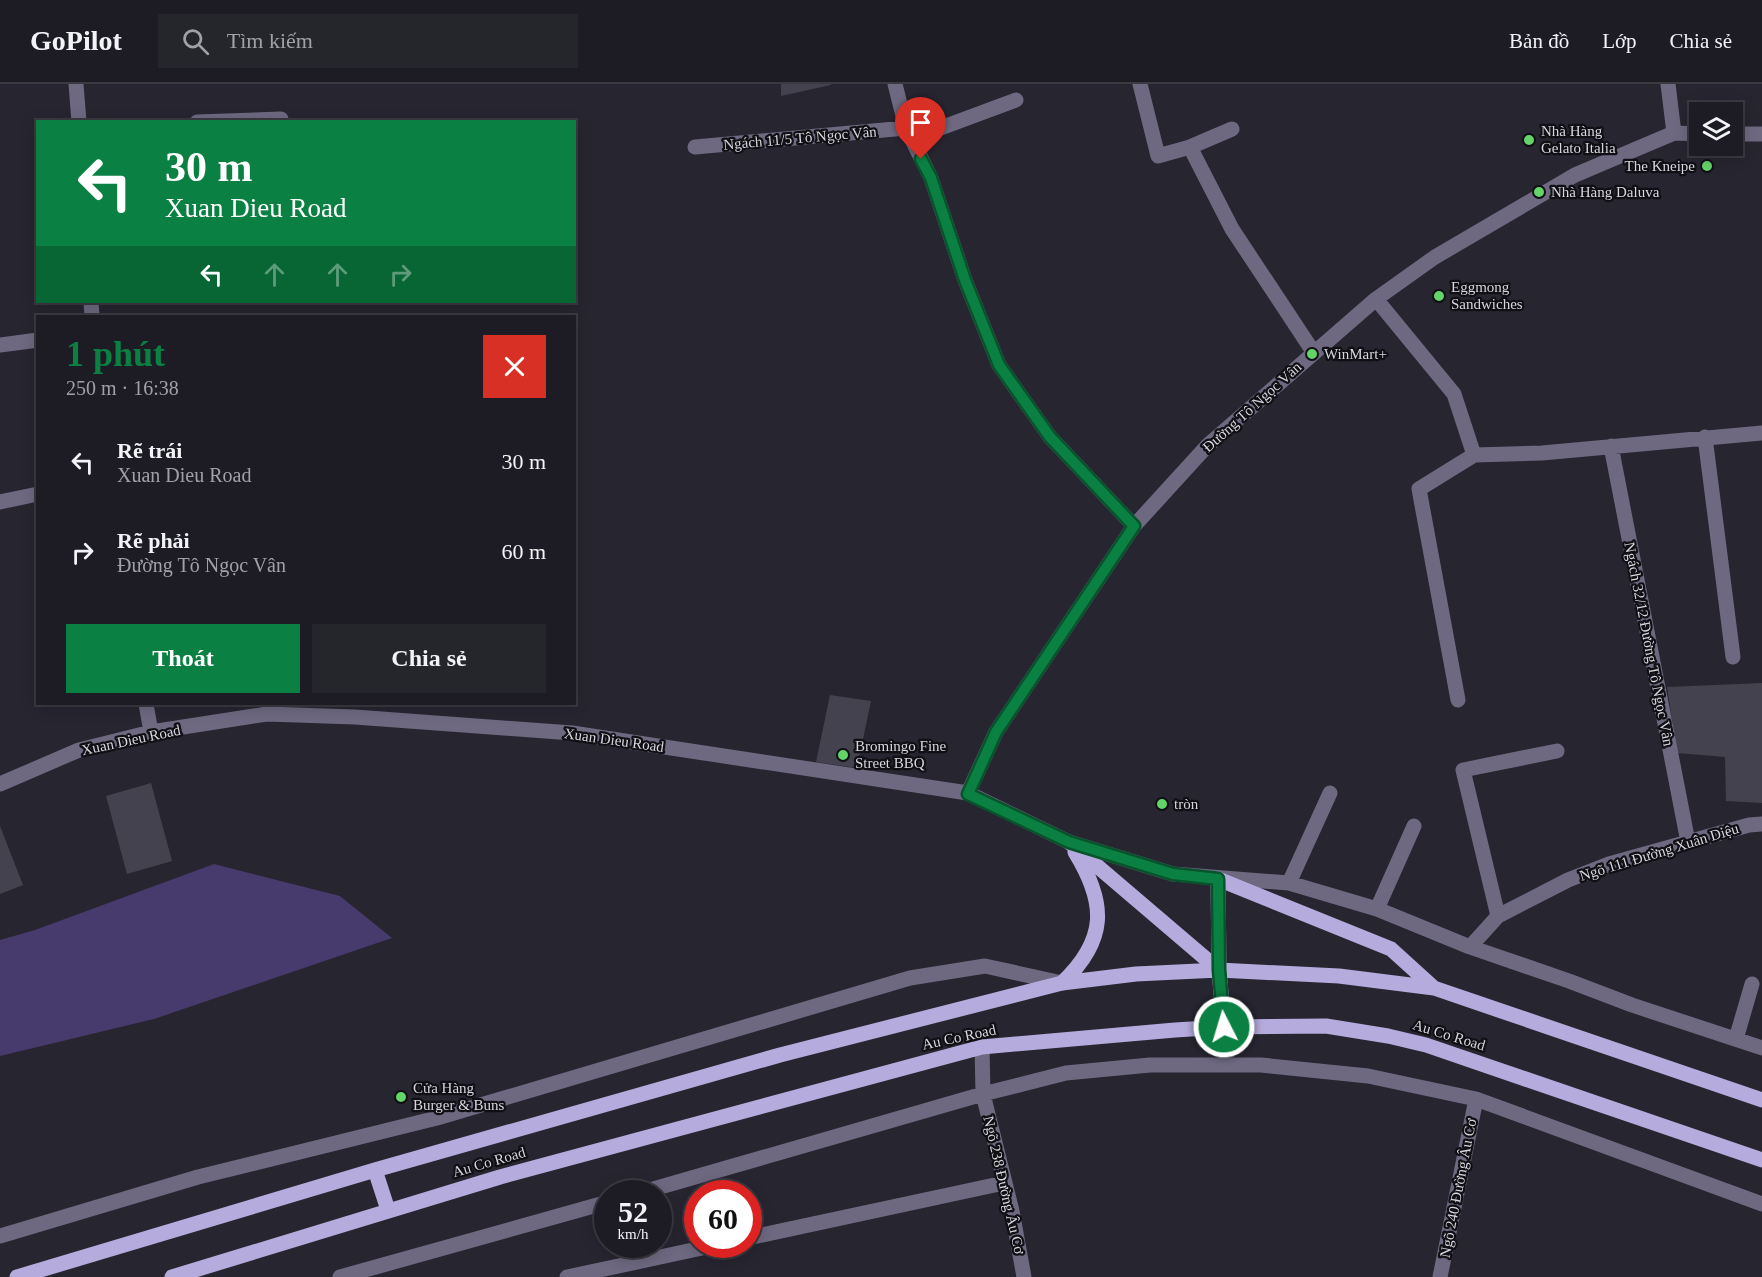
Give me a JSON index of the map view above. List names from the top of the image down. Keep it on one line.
{"streets":{"main road":["Au Co Road"],"street":["Ngách 11/5 Tô Ngọc Vân","Đường Tô Ngọc Vân","Ngách 32/12 Đường Tô Ngọc Vân","Xuan Dieu Road","Ngõ 111 Đường Xuân Diệu","Ngõ 238 Đường Âu Cơ","Ngõ 240 Đường Âu Cơ"]},"crossings":[["Đường Tô Ngọc Vân","Xuan Dieu Road"],["Ngách 32/12 Đường Tô Ngọc Vân","Ngõ 111 Đường Xuân Diệu"],["Au Co Road","Ngõ 238 Đường Âu Cơ"]],"places":["Nhà Hàng Gelato Italia","The Kneipe","Nhà Hàng Daluva","Eggmong Sandwiches","WinMart+","Bromingo Fine Street BBQ","tròn","Cửa Hàng Burger & Buns"],"page":{"header":"GoPilot","search":"Tìm kiếm","nav":["Bản đồ","Lớp","Chia sẻ"],"turn":["30 m","Xuan Dieu Road"],"heading":["1 phút","250 m · 16:38"],"list":[{"name":"Rẽ trái","note":"Xuan Dieu Road","value":"30 m"},{"name":"Rẽ phải","note":"Đường Tô Ngọc Vân","value":"60 m"}],"buttons":["Thoát","Chia sẻ"],"speed":"52 km/h","limit":"60"}}
